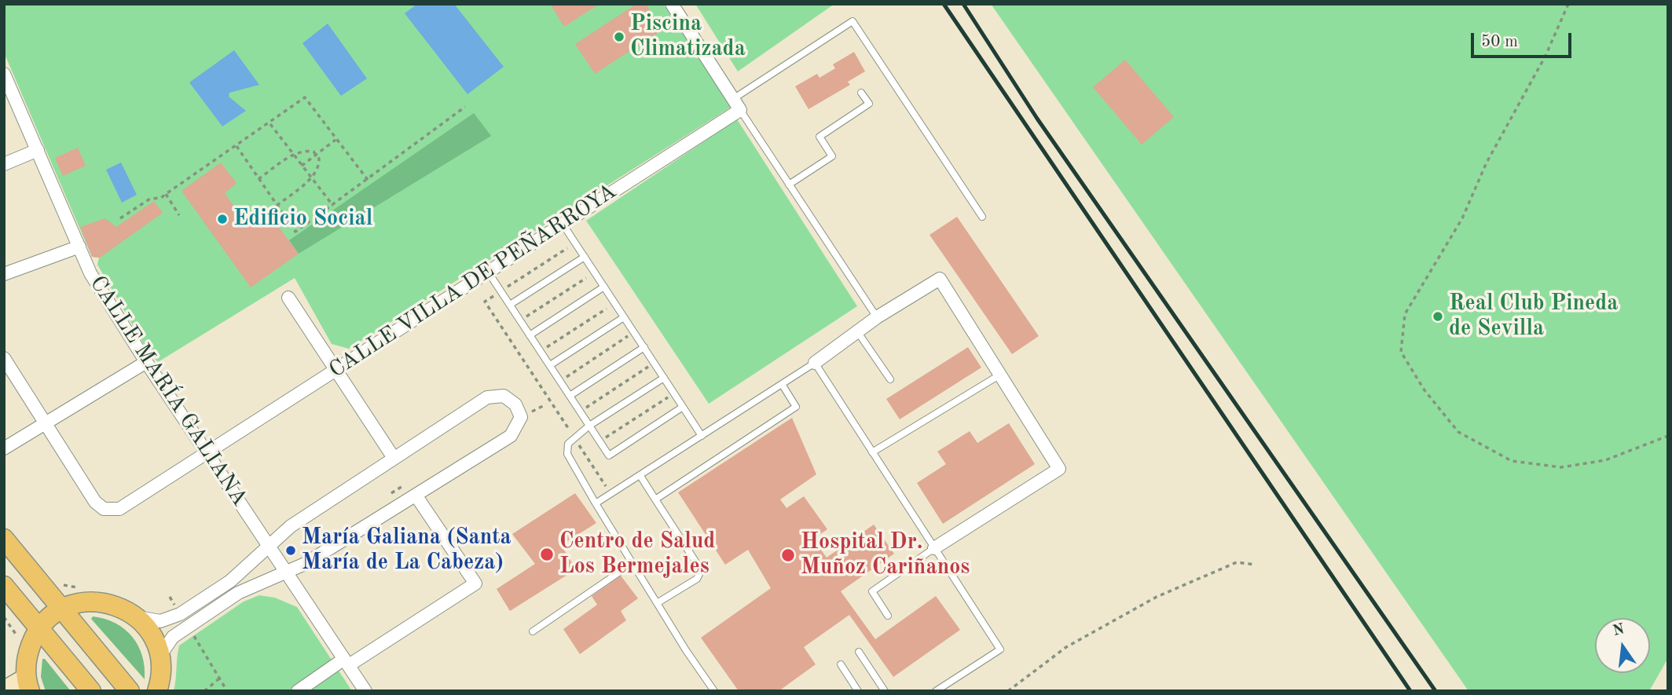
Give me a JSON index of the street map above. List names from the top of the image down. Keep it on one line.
{"streets":{"street":["CALLE VILLA DE PEÑARROYA","CALLE MARÍA GALIANA"]},"crossings":[["CALLE VILLA DE PEÑARROYA","CALLE MARÍA GALIANA"]],"places":["Piscina Climatizada","Edificio Social","Real Club Pineda de Sevilla","María Galiana (Santa María de La Cabeza)","Centro de Salud Los Bermejales","Hospital Dr. Muñoz Cariñanos"],"scale_bar":"50 m","north":"top"}
